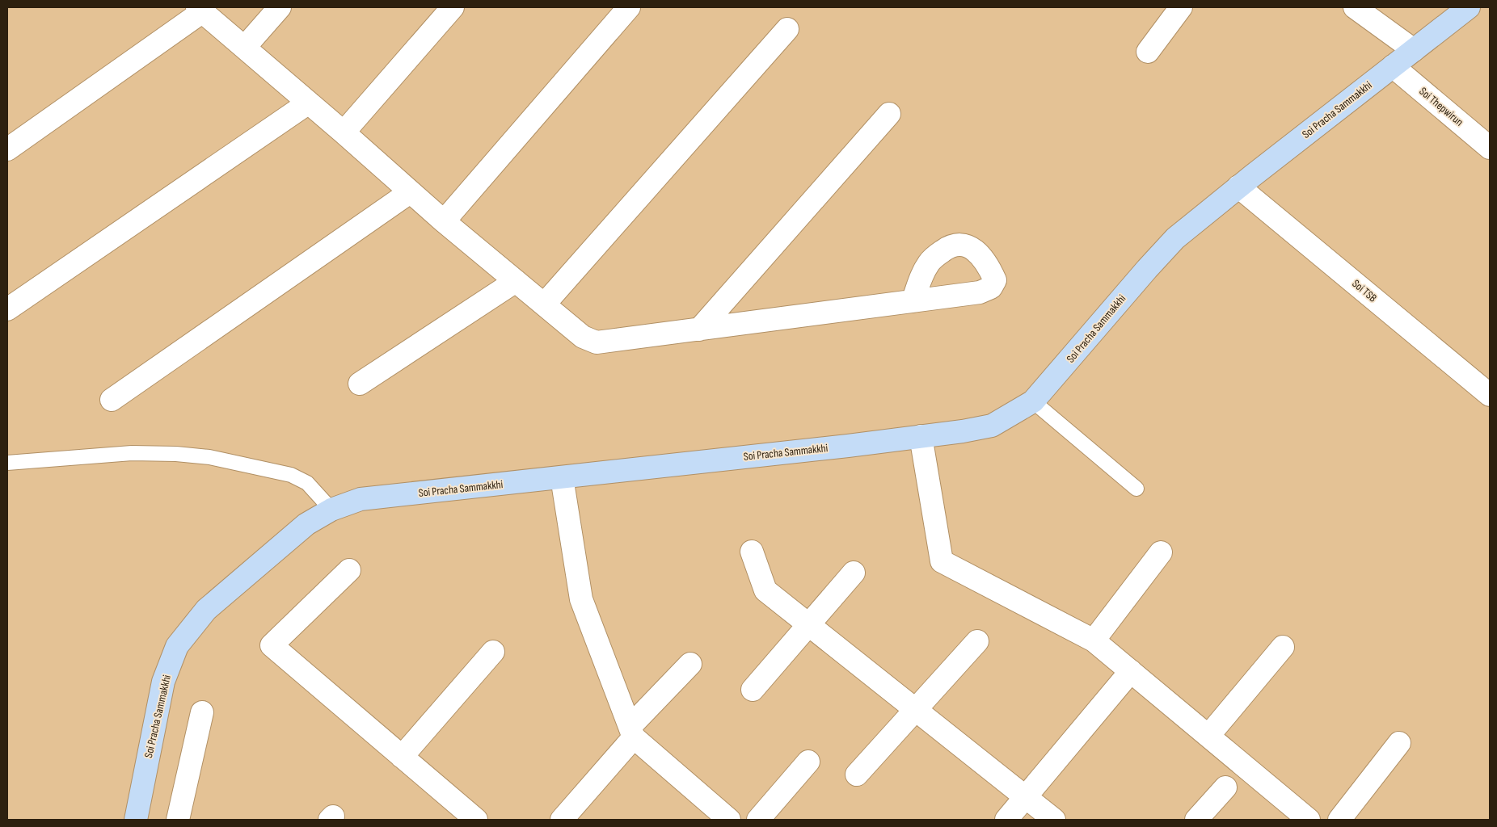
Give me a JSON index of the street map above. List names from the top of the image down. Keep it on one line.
{"streets":{"street":["Soi Thepwirun","Soi Pracha Sammakkhi","Soi TSB"]},"crossings":[["Soi Thepwirun","Soi Pracha Sammakkhi"],["Soi Pracha Sammakkhi","Soi TSB"]]}
